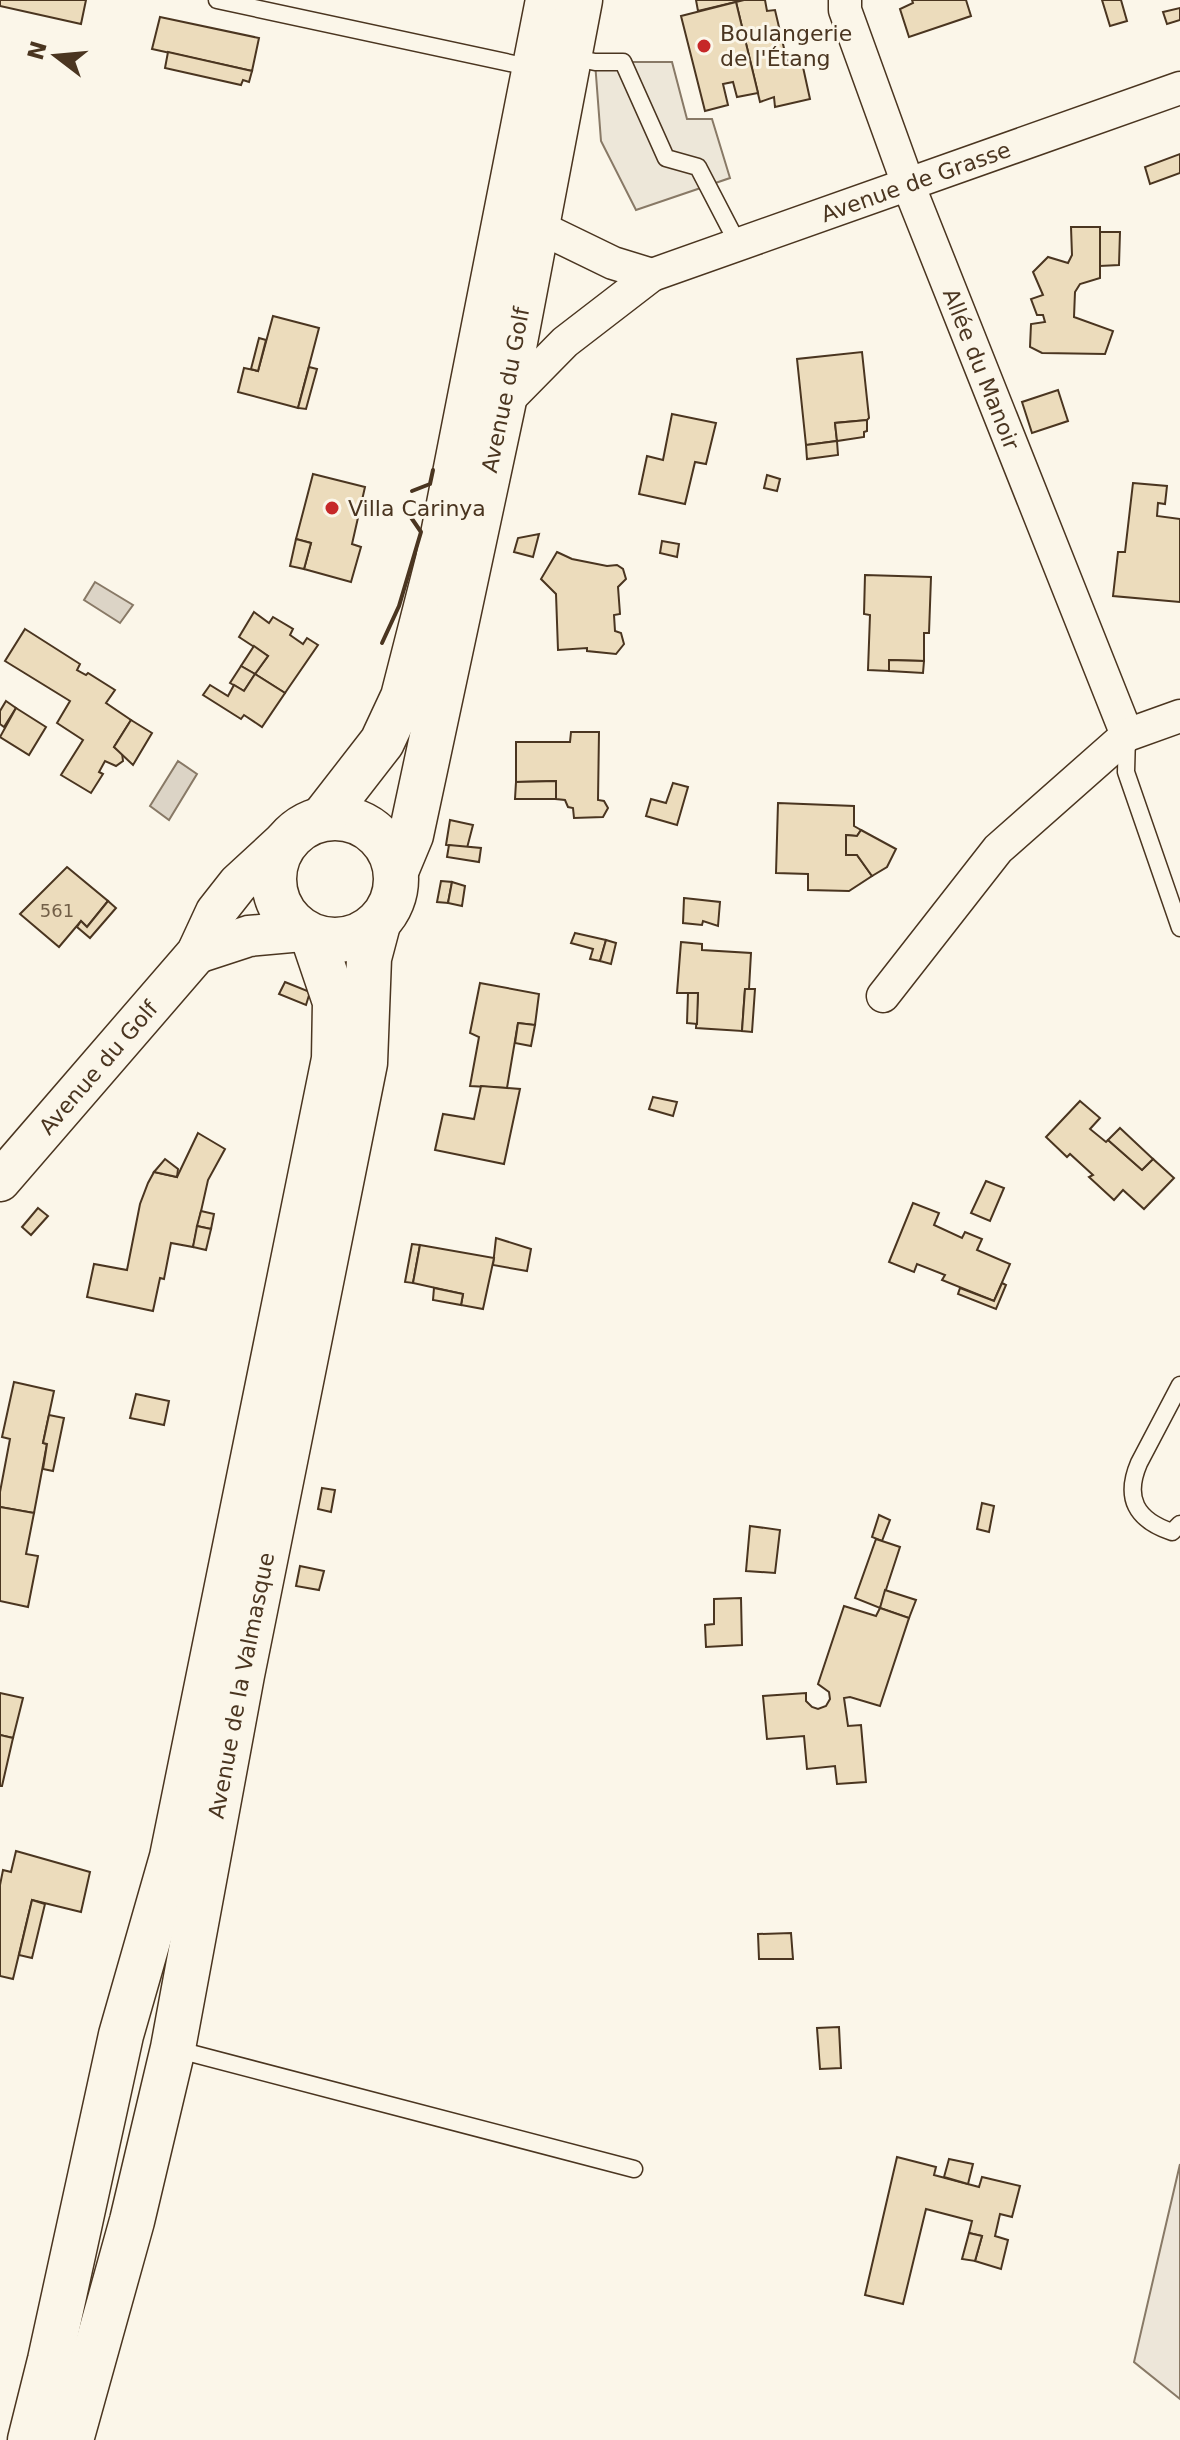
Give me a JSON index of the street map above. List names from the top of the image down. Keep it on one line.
{"streets":{"main road":["Avenue du Golf","Avenue de la Valmasque"],"street":["Avenue de Grasse","Allée du Manoir"]},"crossings":[["Avenue de Grasse","Allée du Manoir"],["Avenue de Grasse","Avenue du Golf"],["Avenue du Golf","Avenue de la Valmasque"]],"places":["Boulangerie de l'Étang","Villa Carinya"],"house_numbers":["561"],"north":"left"}
